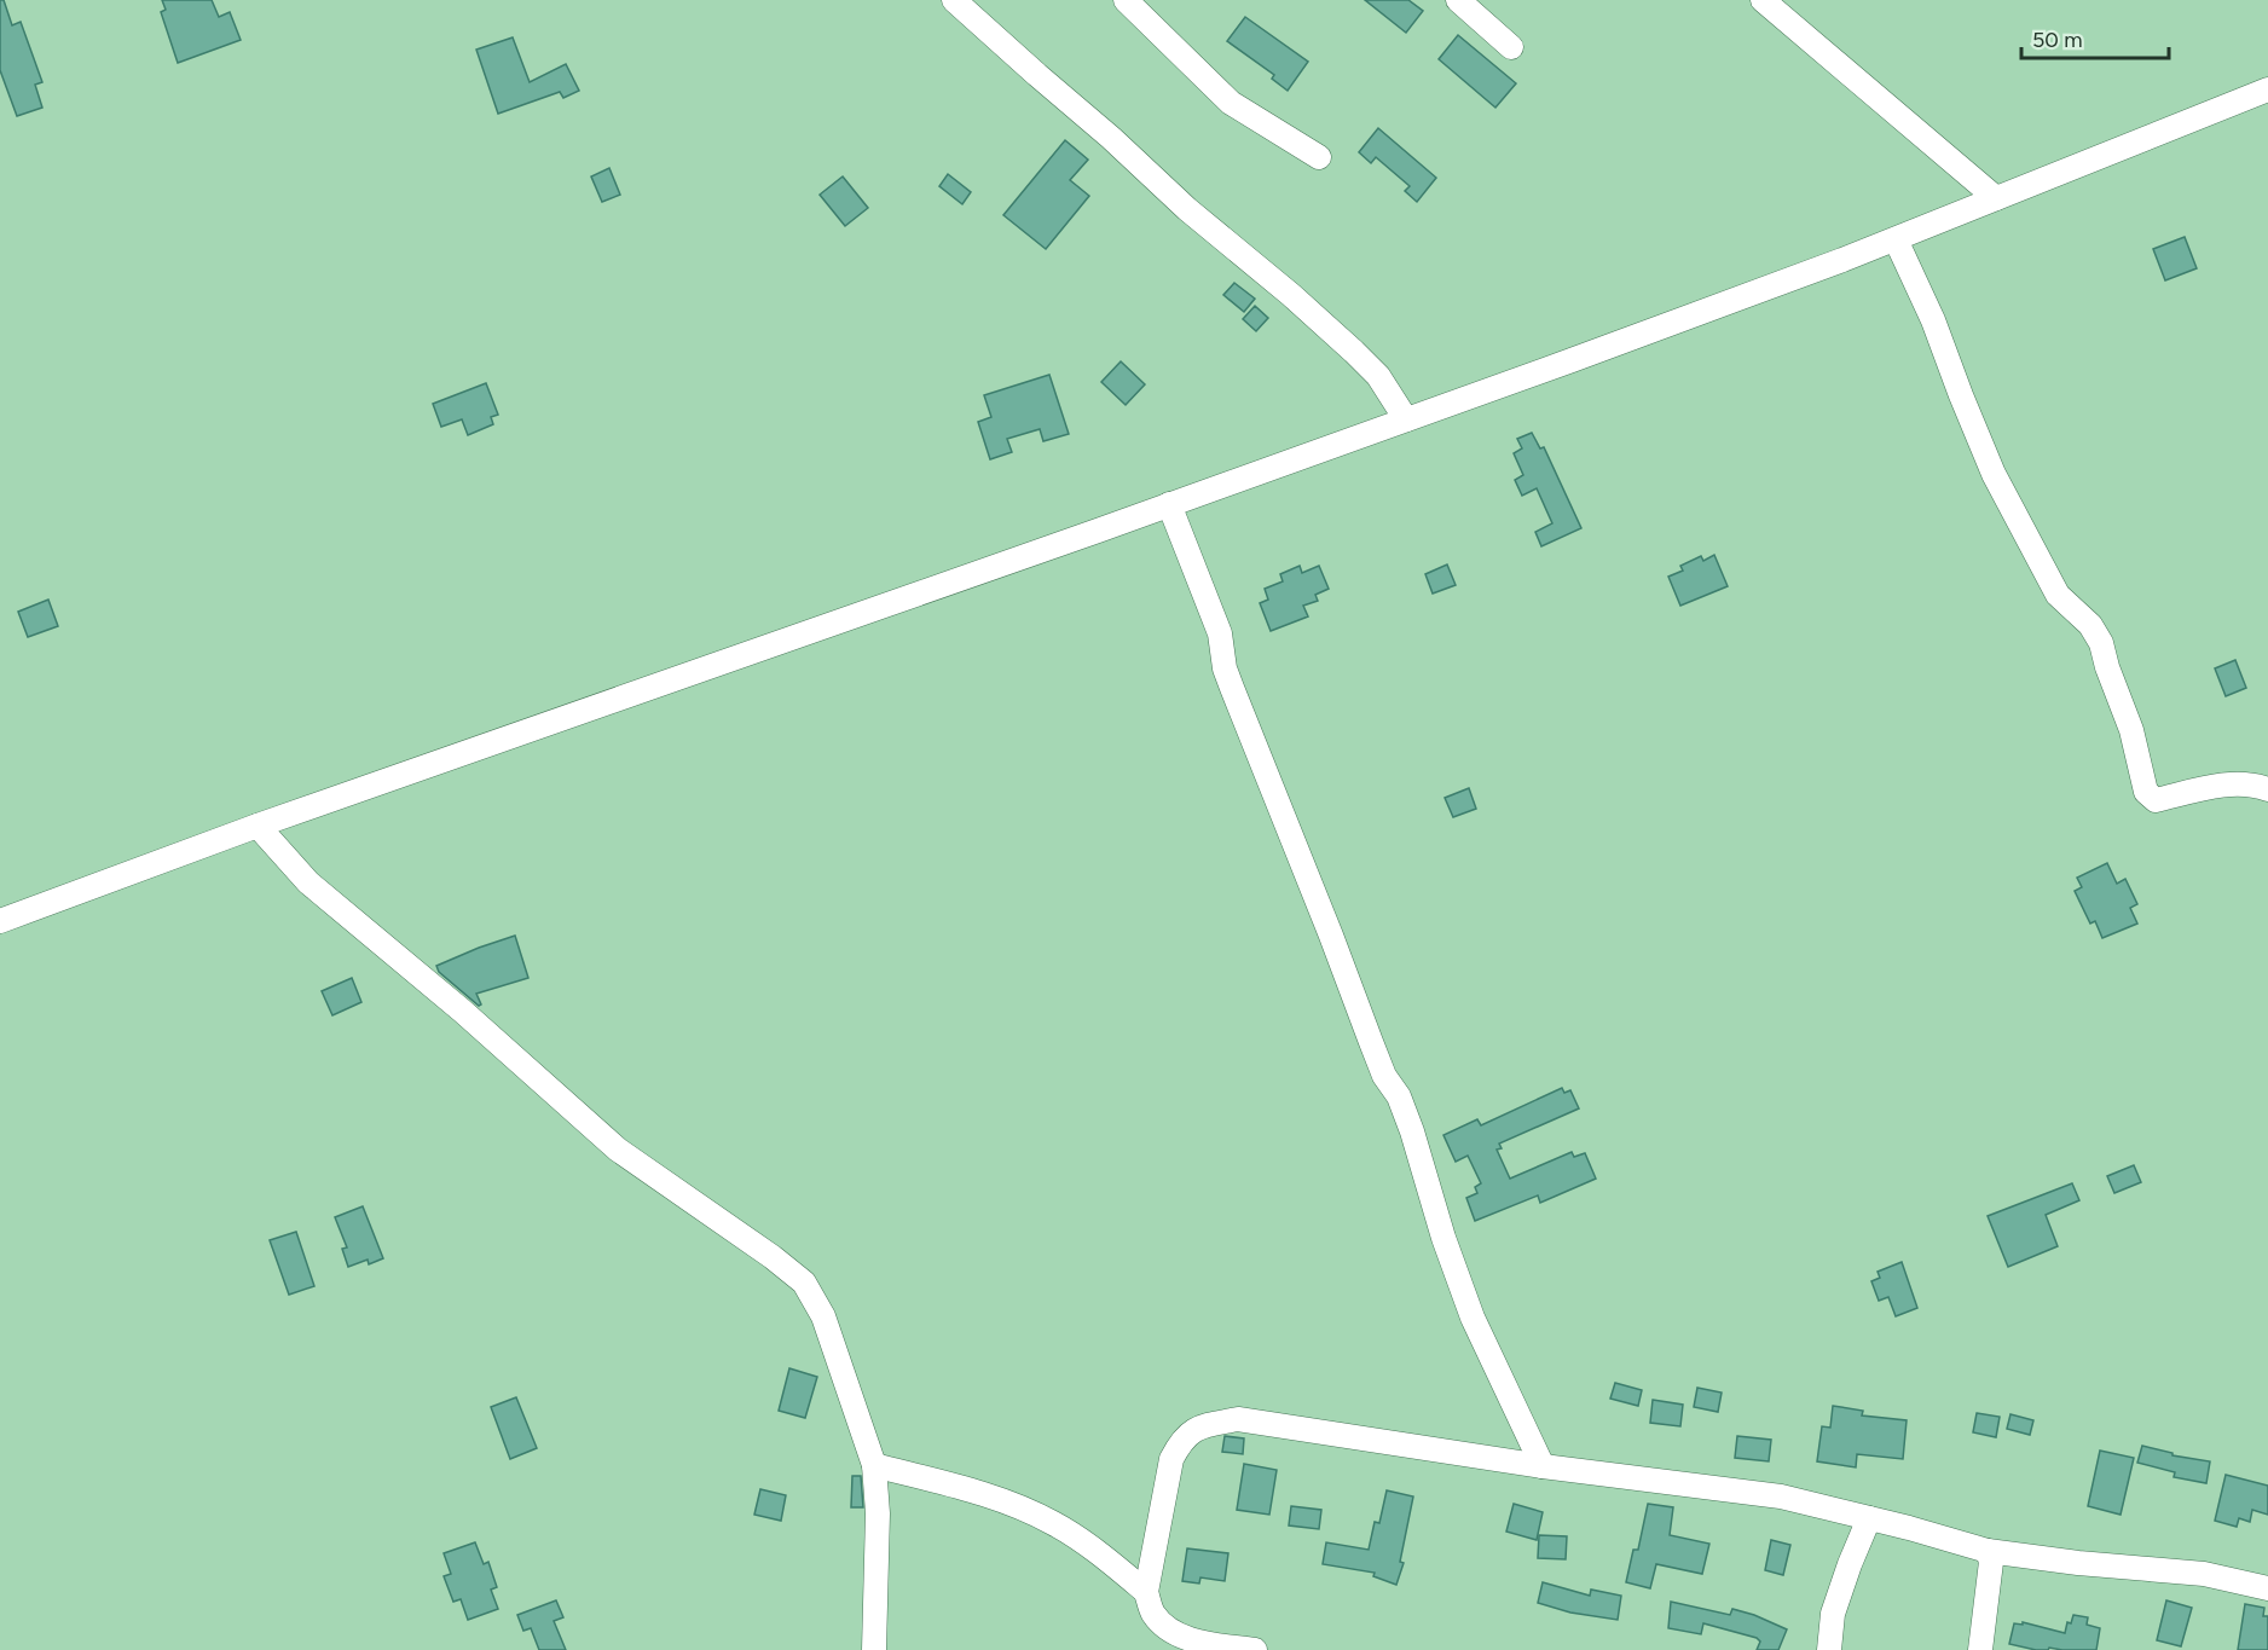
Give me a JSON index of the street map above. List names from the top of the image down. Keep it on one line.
{"scale_bar":"50 m"}
